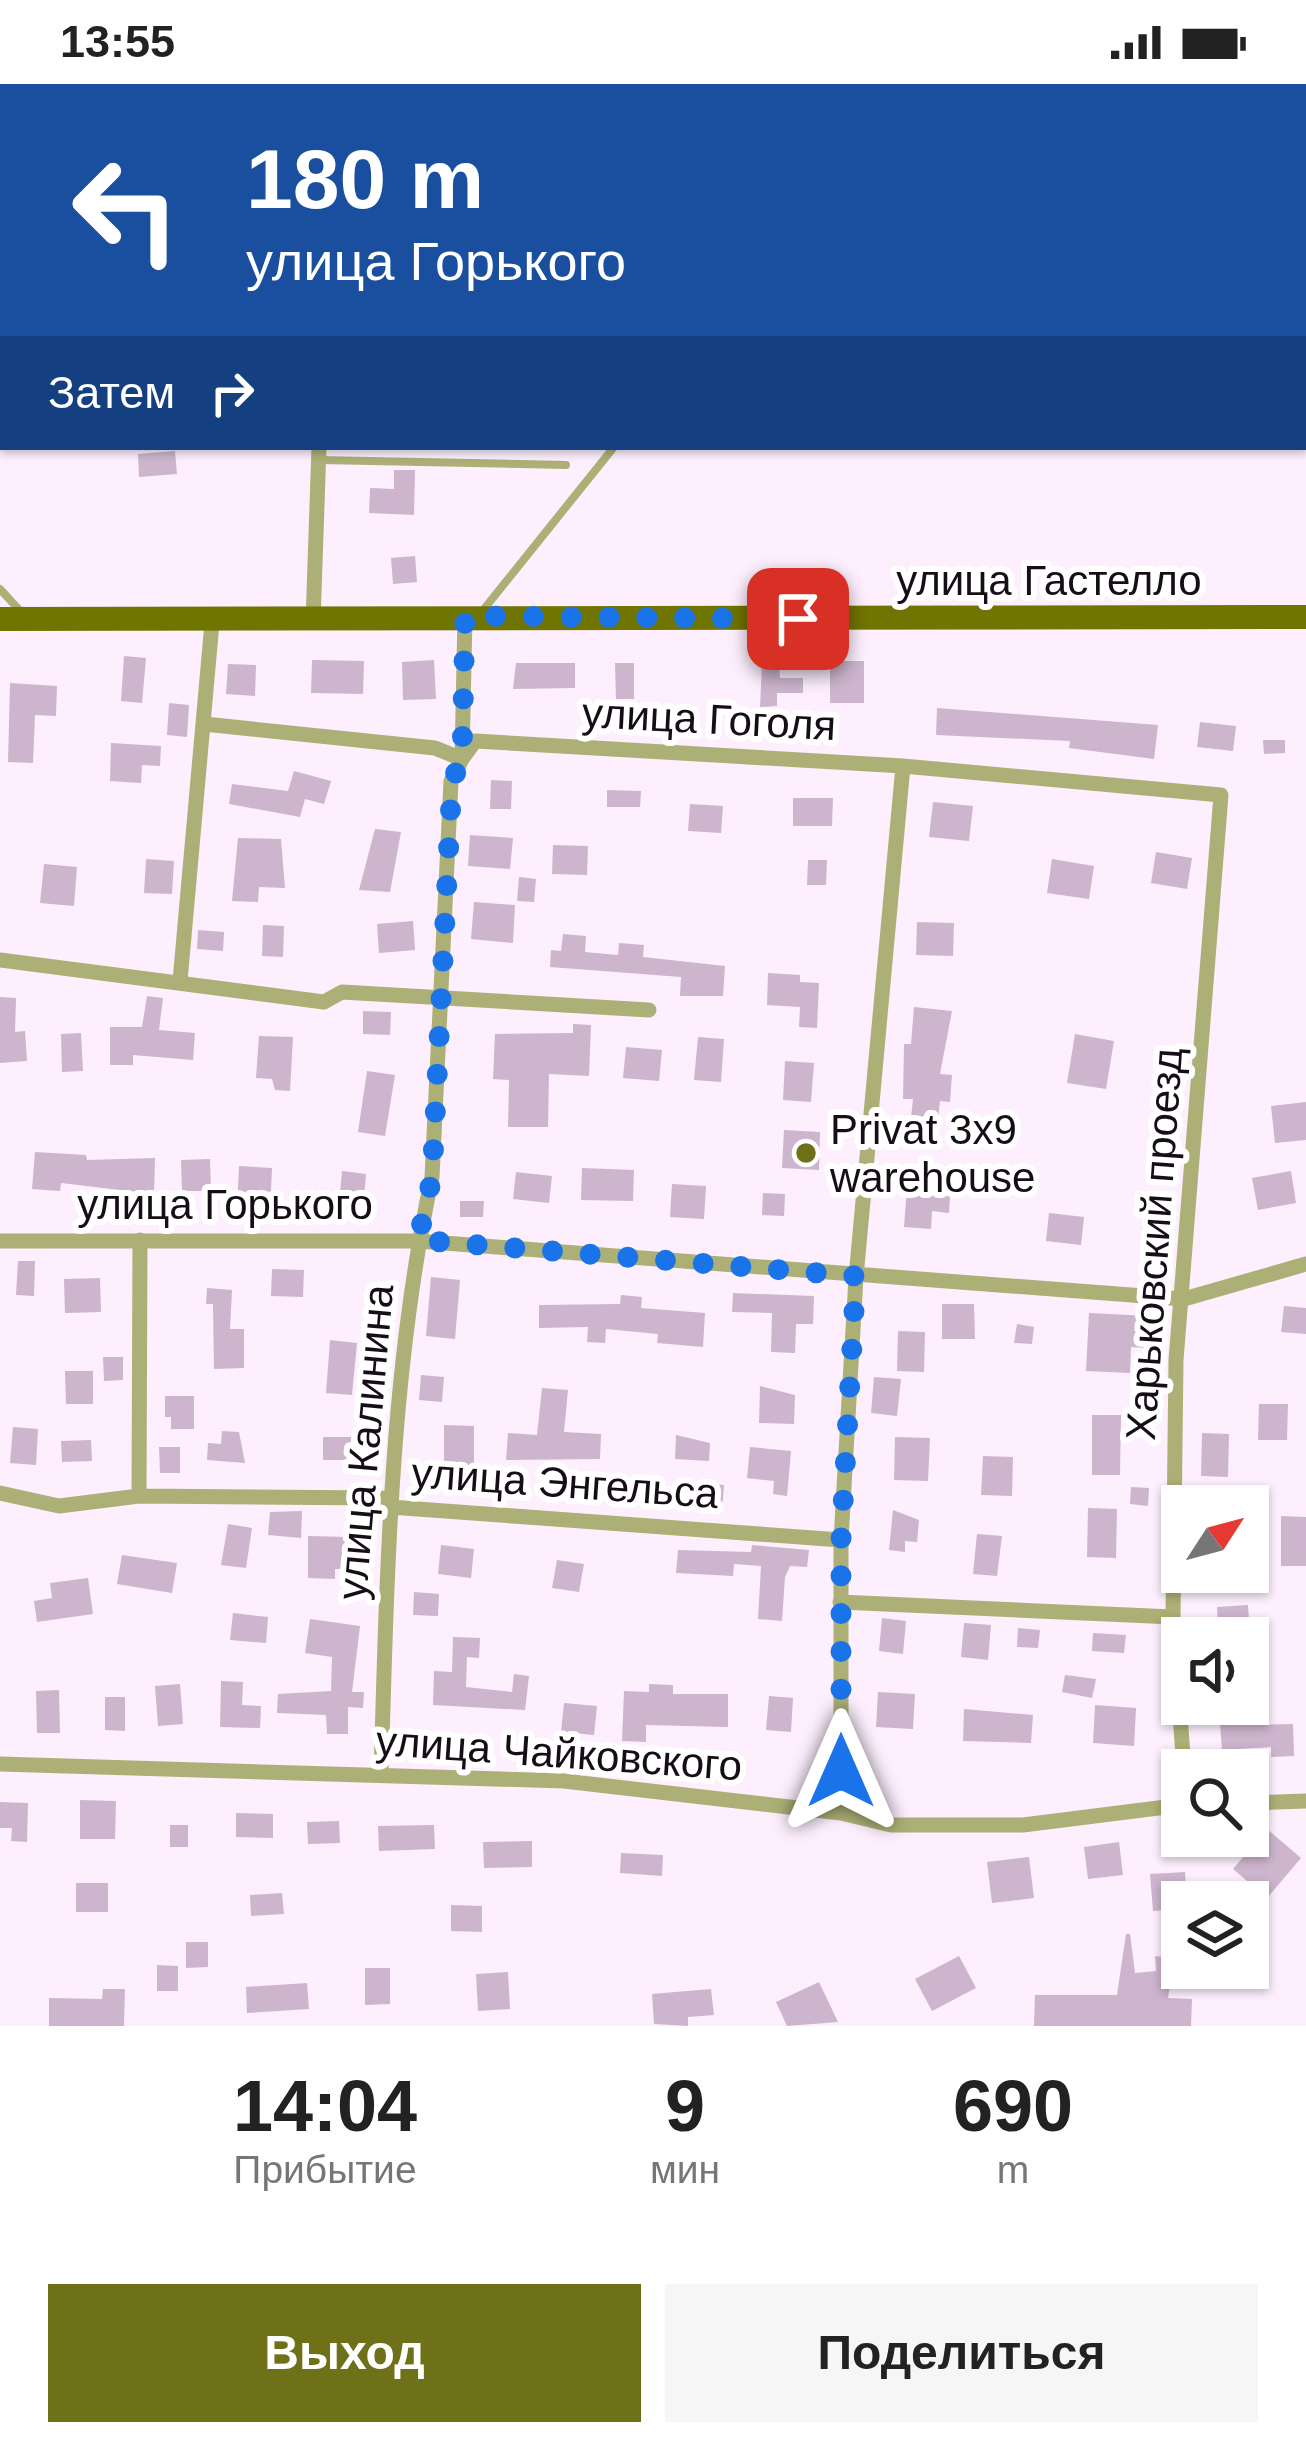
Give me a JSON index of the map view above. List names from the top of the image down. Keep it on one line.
{"streets":{"main road":["улица Гастелло"],"street":["улица Гоголя","улица Горького","Харьковский проезд","улица Калинина","улица Энгельса","улица Чайковского"]},"crossings":[["улица Гастелло","улица Калинина"],["улица Гоголя","Харьковский проезд"],["улица Гоголя","улица Калинина"],["улица Горького","Харьковский проезд"],["улица Горького","улица Калинина"],["улица Калинина","улица Энгельса"],["улица Калинина","улица Чайковского"]],"places":["Privat 3x9 warehouse"],"north":"top right","page":{"status":"13:55","turn":["180 m","улица Горького"],"then":"Затем","eta":["14:04","Прибытие","9","мин","690","m"],"buttons":["Выход","Поделиться"]}}
